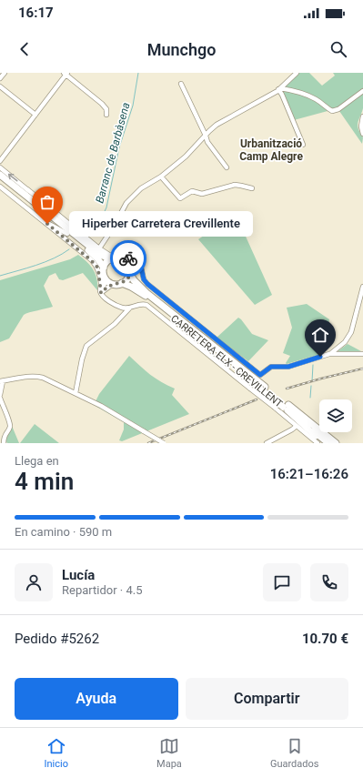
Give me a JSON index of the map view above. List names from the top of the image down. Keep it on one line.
{"streets":{"highway":["CARRETERA ELX - CREVILLENT"]},"districts":["Urbanització Camp Alegre"],"water":["Barranc de Barbàsena"],"places":["Hiperber Carretera Crevillente"],"page":{"status":"16:17","header":"Munchgo","bubble":"Hiperber Carretera Crevillente","heading":["4 min","Llega en","16:21–16:26"],"panel":["Lucía","Repartidor · 4.5","Pedido #5262","10.70 €"],"bar":"En camino · 590 m","buttons":["Ayuda","Compartir"],"tabs":["Inicio","Mapa","Guardados"]}}
